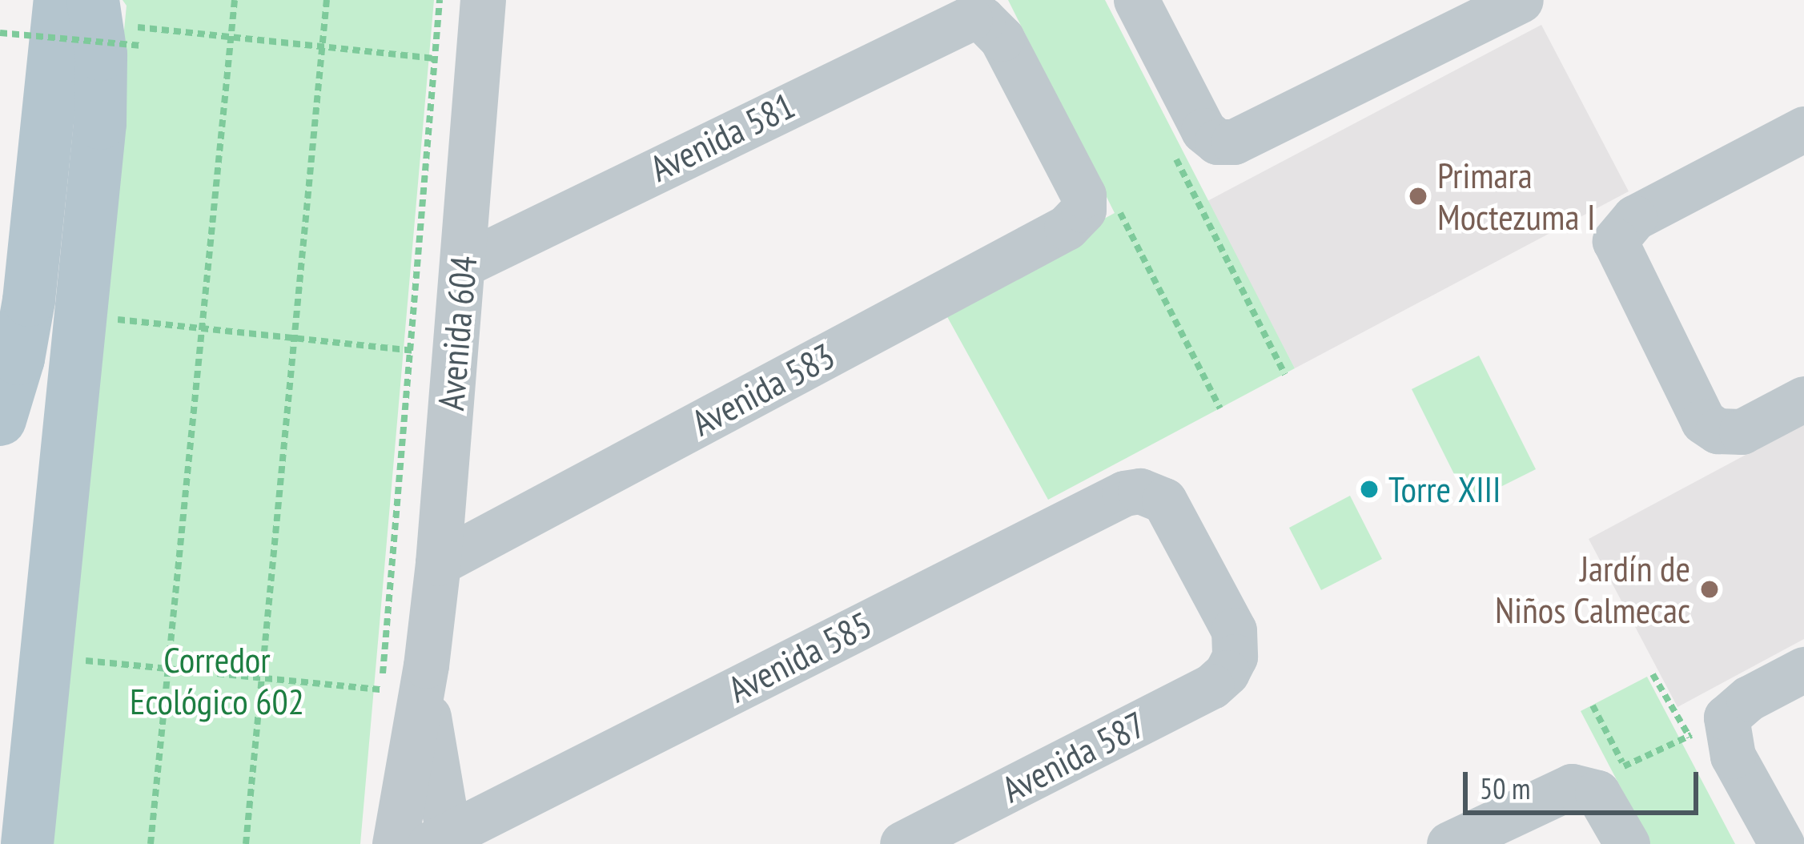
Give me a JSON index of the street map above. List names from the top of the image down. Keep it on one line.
{"streets":{"street":["Avenida 581","Avenida 604","Avenida 583","Avenida 585","Avenida 587"]},"crossings":[["Avenida 581","Avenida 604"],["Avenida 581","Avenida 583"],["Avenida 604","Avenida 583"],["Avenida 604","Avenida 585"],["Avenida 585","Avenida 587"]],"parks":["Corredor Ecológico 602"],"places":["Primara Moctezuma I","Torre XIII","Jardín de Niños Calmecac"],"scale_bar":"50 m"}
